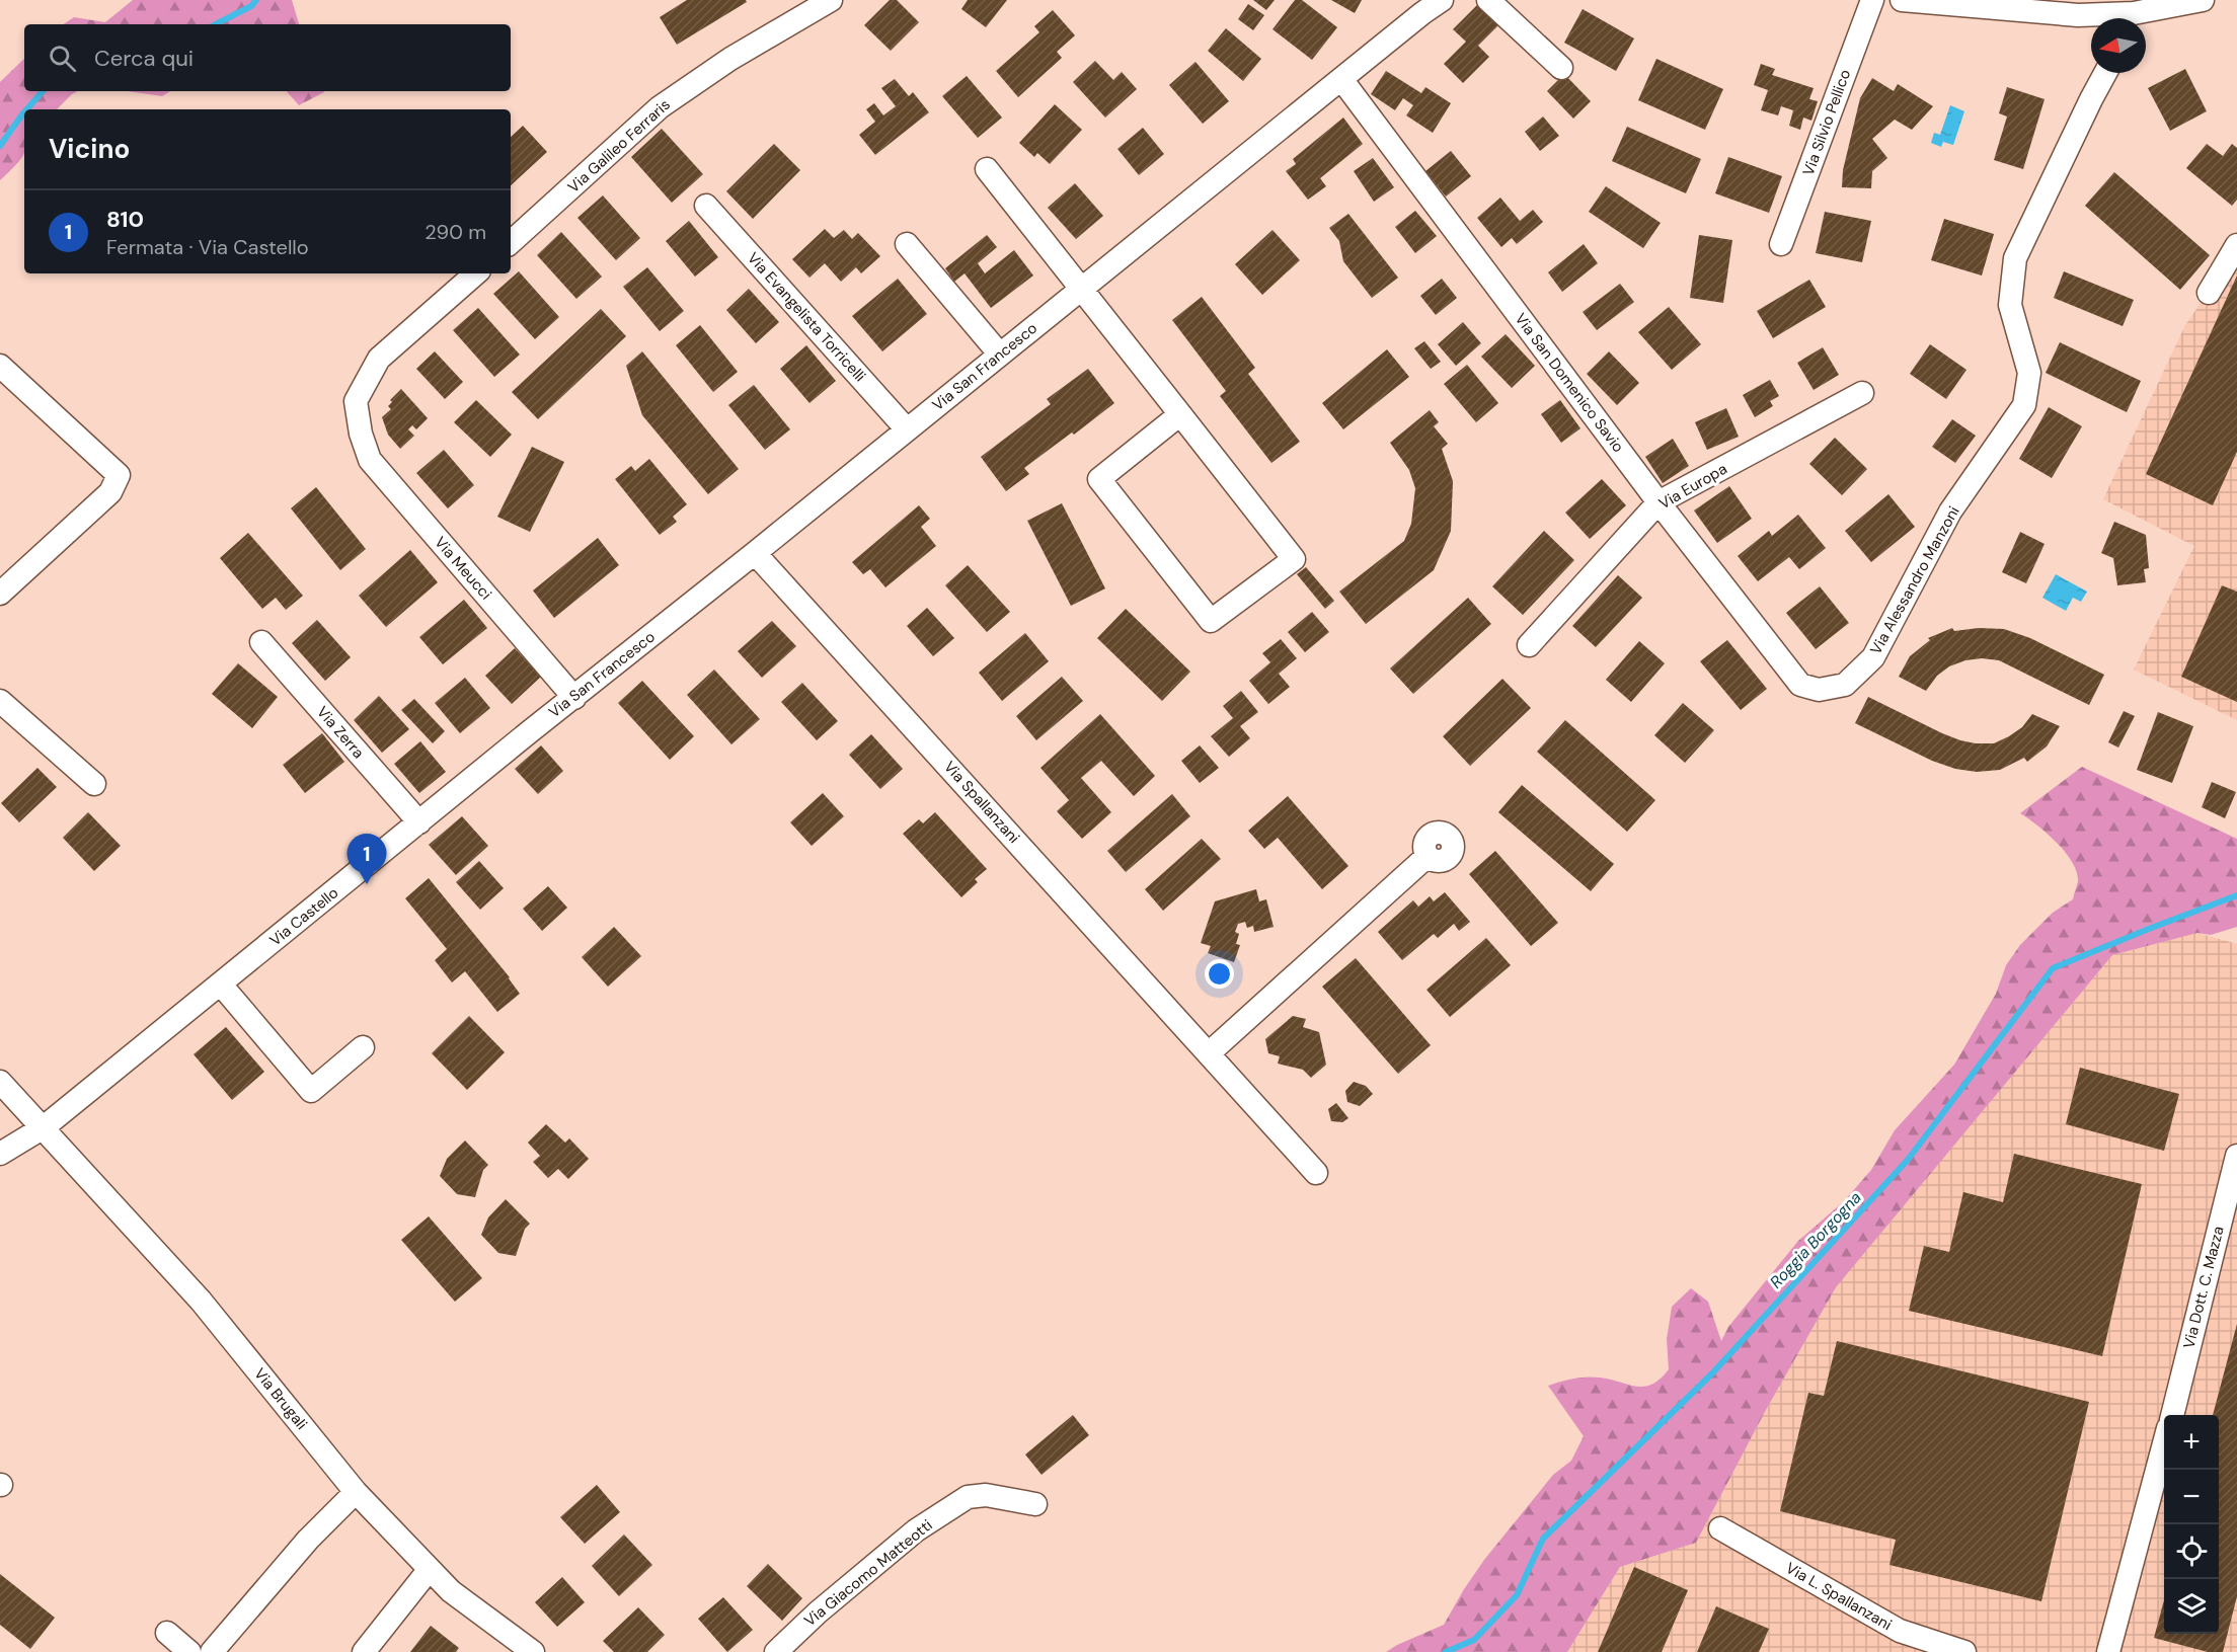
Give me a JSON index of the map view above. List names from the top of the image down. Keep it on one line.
{"streets":{"street":["Via Silvio Pellico","Via Galileo Ferraris","Via Evangelista Torricelli","Via San Francesco","Via San Domenico Savio","Via Europa","Via Meucci","Via Alessandro Manzoni","Via Zerra","Via Spallanzani","Via Castello","Via Dott. C. Mazza","Via Brugali","Via Giacomo Matteotti","Via L. Spallanzani"]},"crossings":[["Via Evangelista Torricelli","Via San Francesco"],["Via San Francesco","Via San Domenico Savio"],["Via San Francesco","Via Meucci"],["Via San Francesco","Via Spallanzani"],["Via San Francesco","Via Castello"],["Via San Domenico Savio","Via Europa"],["Via San Domenico Savio","Via Alessandro Manzoni"],["Via Zerra","Via Castello"],["Via Castello","Via Brugali"]],"water":["Roggia Borgogna"],"north":"left","page":{"search":"Cerca qui","heading":"Vicino","list":[{"mark":"1","name":"810","note":"Fermata · Via Castello","value":"290 m"}],"pins":"1","map_buttons":["+","−"]}}
